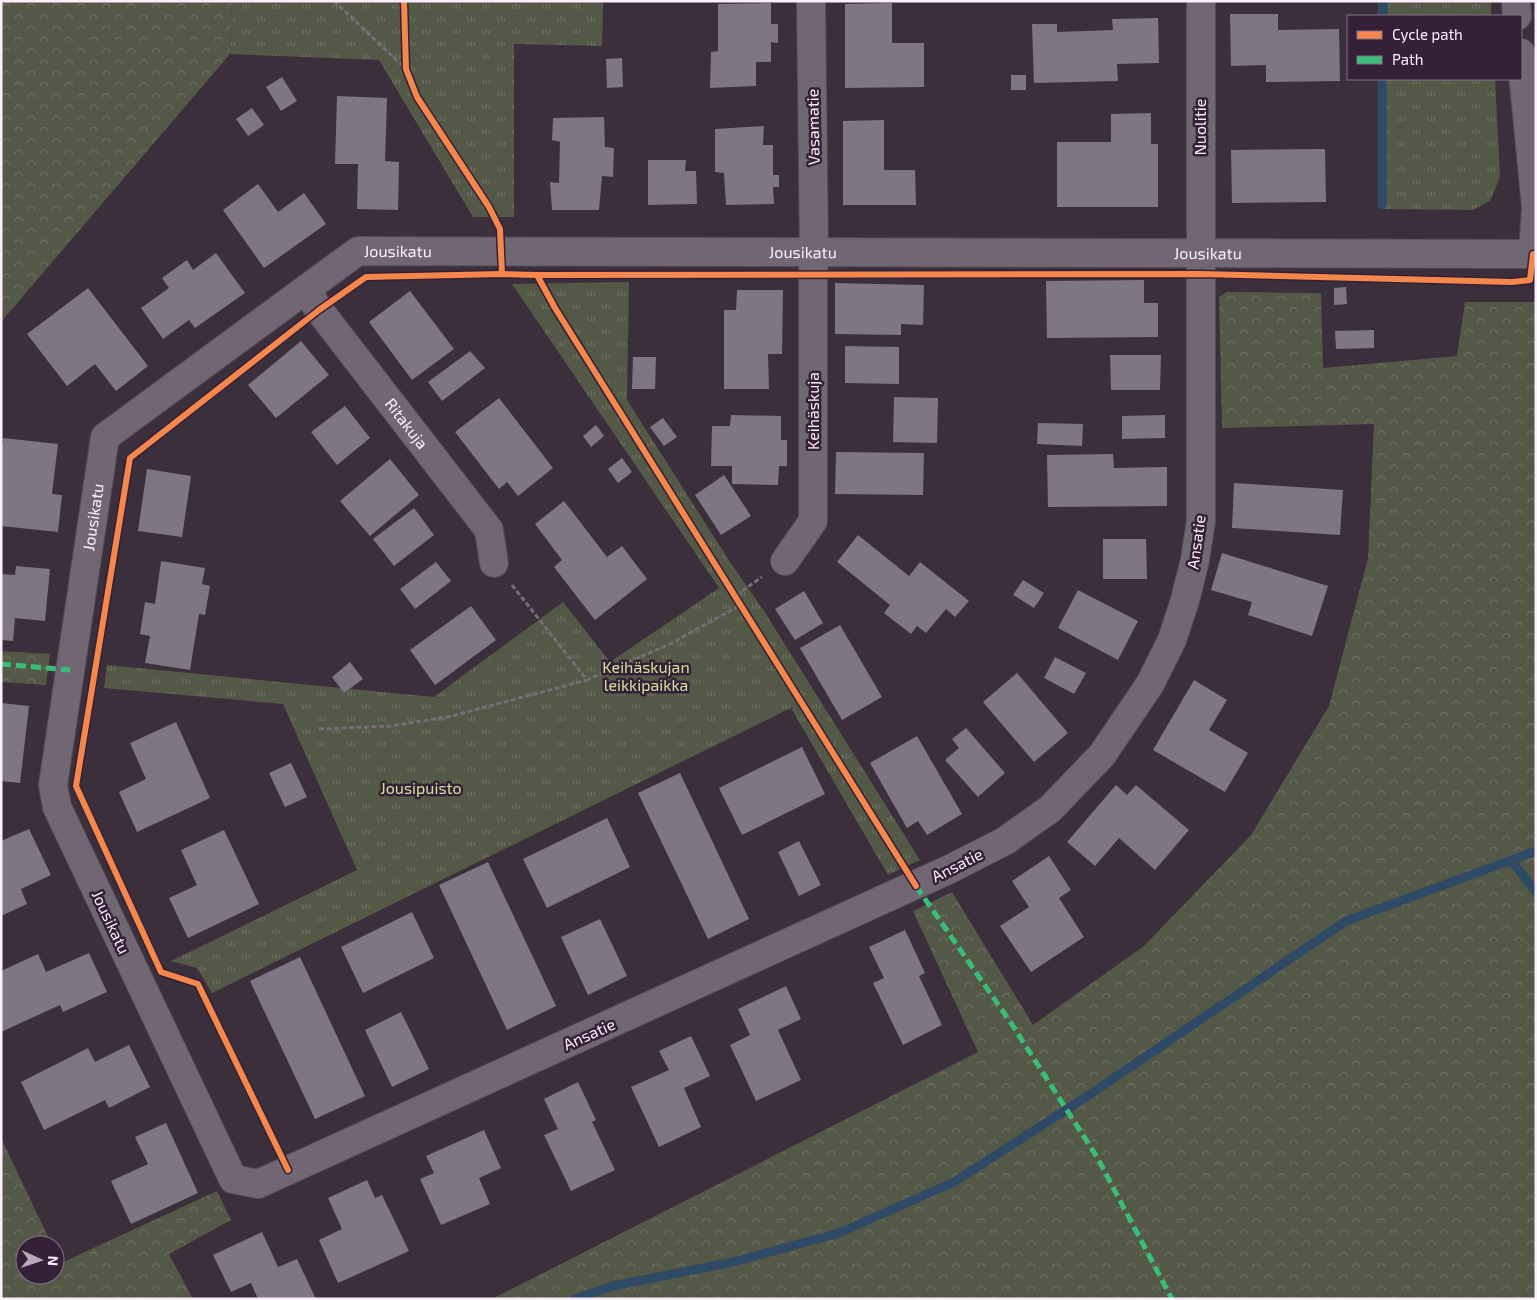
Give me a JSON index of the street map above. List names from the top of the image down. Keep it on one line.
{"streets":{"street":["Vasamatie","Nuolitie","Jousikatu","Keihäskuja","Ritakuja","Ansatie"]},"crossings":[["Vasamatie","Jousikatu"],["Vasamatie","Keihäskuja"],["Nuolitie","Jousikatu"],["Nuolitie","Ansatie"],["Jousikatu","Keihäskuja"],["Jousikatu","Ritakuja"],["Jousikatu","Ansatie"]],"parks":["Keihäskujan leikkipaikka","Jousipuisto"],"legend":["Cycle path","Path"],"north":"right"}
